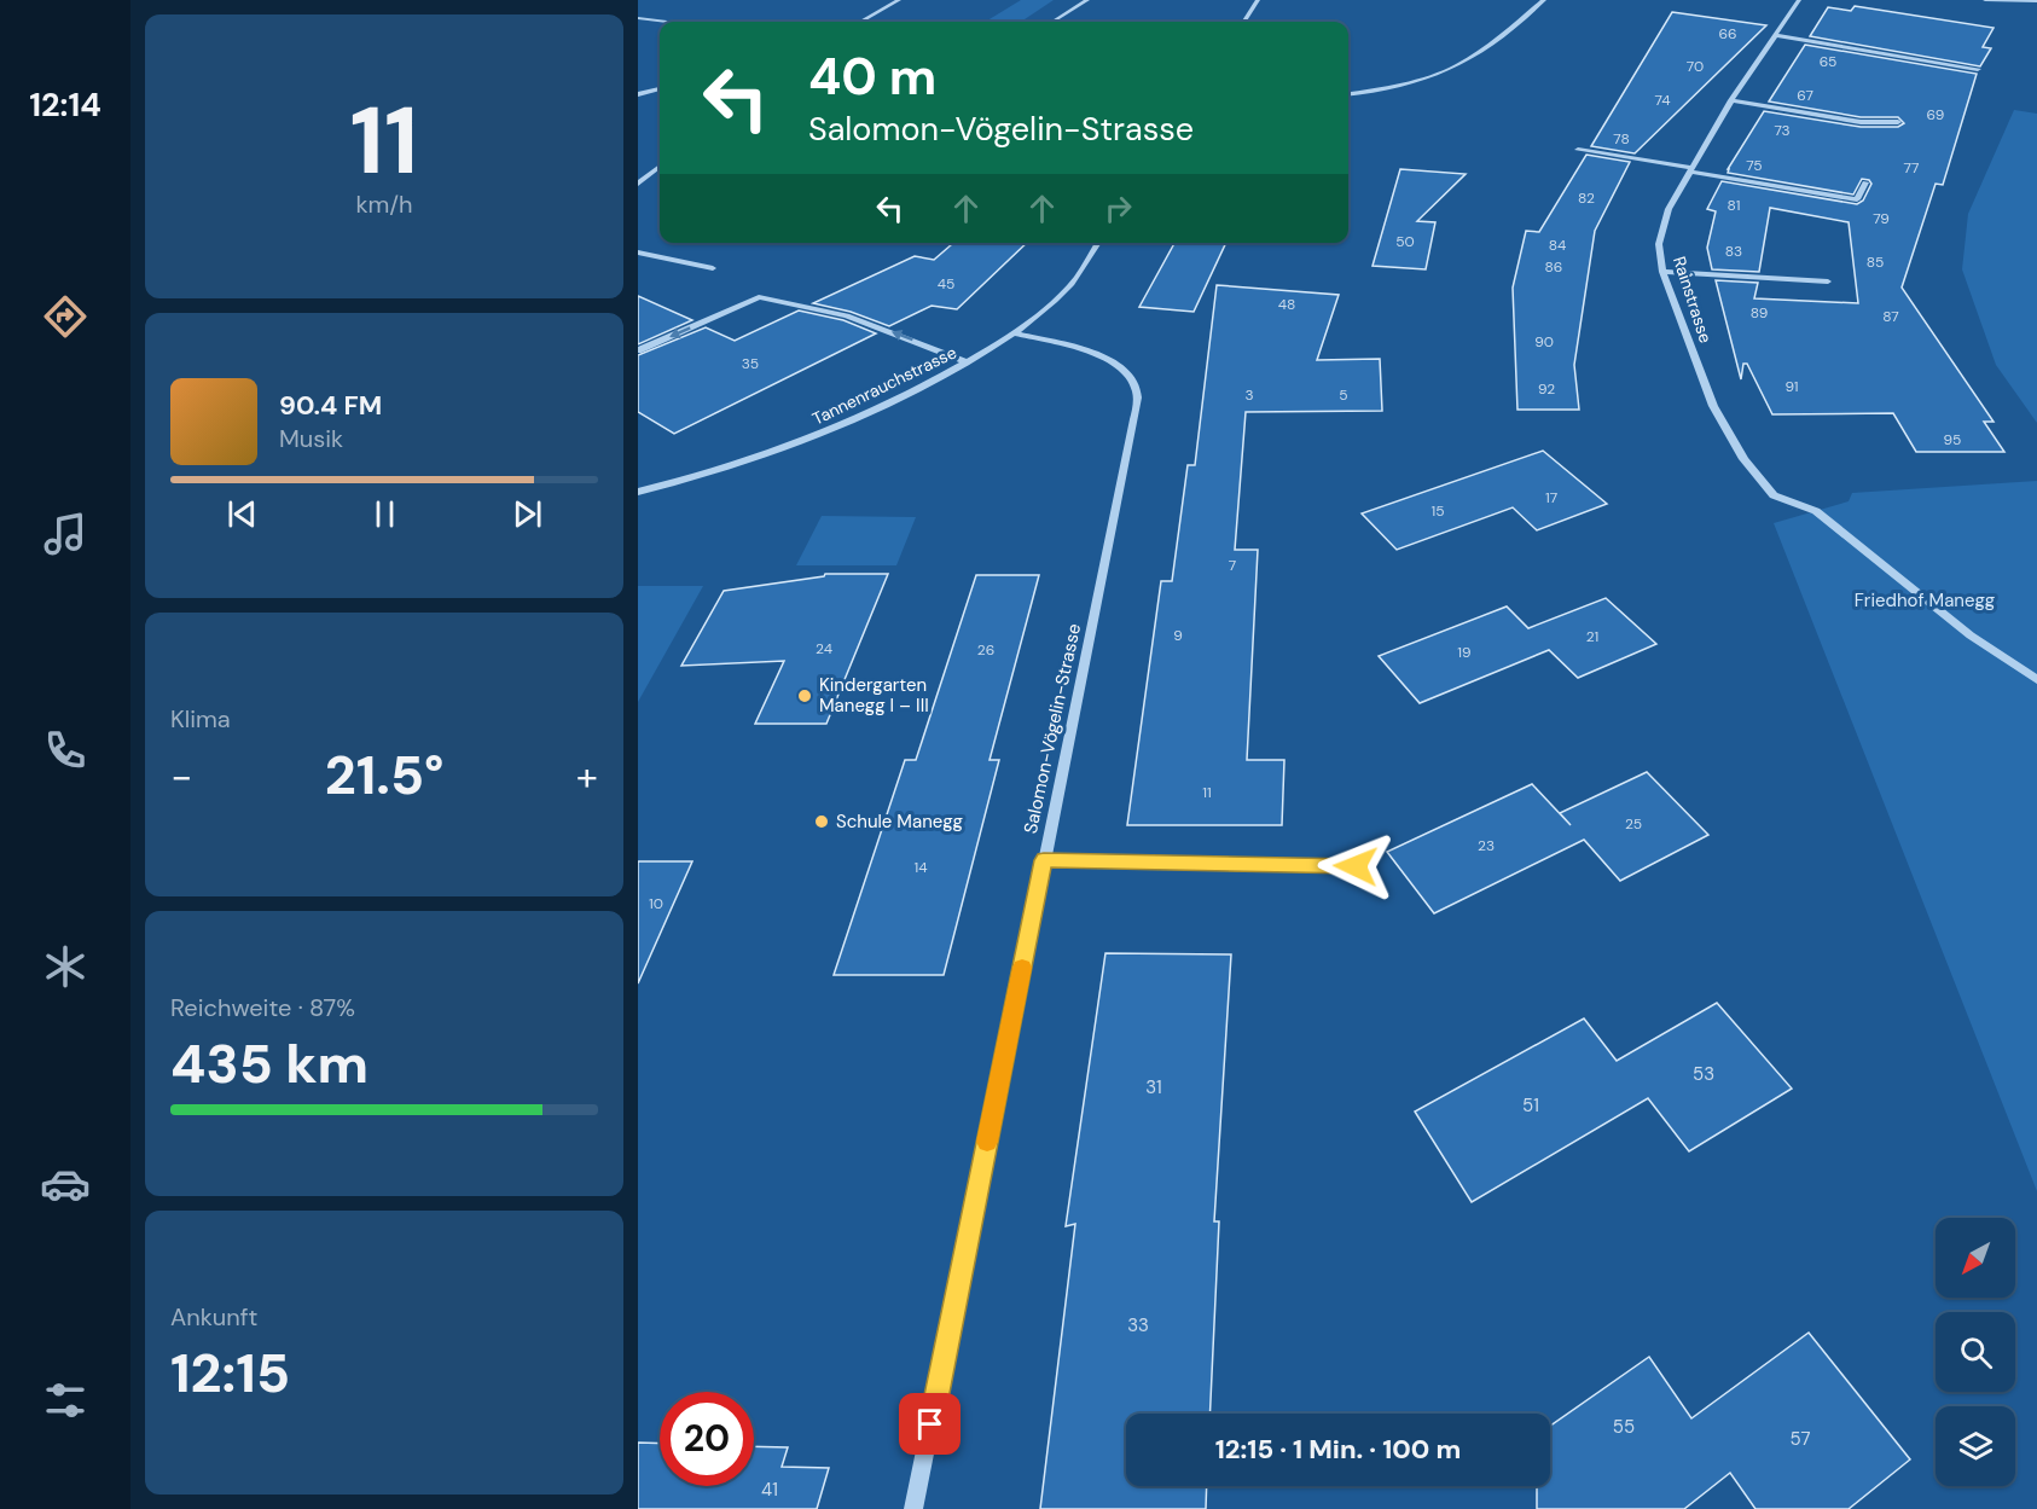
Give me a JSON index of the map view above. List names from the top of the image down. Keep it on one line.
{"streets":{"street":["Rainstrasse","Tannenrauchstrasse","Salomon-Vögelin-Strasse"]},"crossings":[["Tannenrauchstrasse","Salomon-Vögelin-Strasse"]],"parks":["Friedhof Manegg"],"places":["Kindergarten Manegg I – III","Schule Manegg"],"house_numbers":["66","65","70","67","74","69","73","78","75","77","82","81","79","50","84","83","85","86","45","48","89","87","90","35","91","92","3","5","95","17","15","7","9","21","24","26","19","11","25","23","14","10","53","31","51","33","55","57","41"],"north":"bottom left","page":{"tabs":"12:14","tile":[["11","km/h"],"Klima",["Reichweite · 87%","435 km"],["Ankunft","12:15"]],"turn":["40 m","Salomon-Vögelin-Strasse"],"song":["90.4 FM","Musik"],"heat":["−","21.5°","+"],"limit":"20","trip":"12:15 · 1 Min. · 100 m"}}
